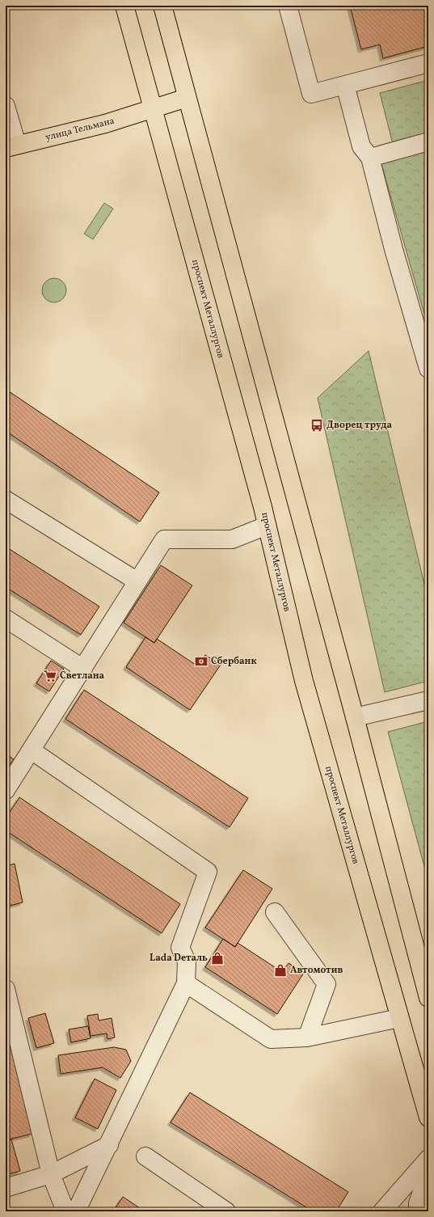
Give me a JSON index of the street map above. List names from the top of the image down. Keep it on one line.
{"streets":{"main road":["улица Тельмана","проспект Металлургов"]},"crossings":[["улица Тельмана","проспект Металлургов"]],"places":{"bus stop":["Дворец труда"],"bank":["Сбербанк"],"supermarket":["Светлана"],"shop":["Lada Dеталь","Автомотив"]}}
